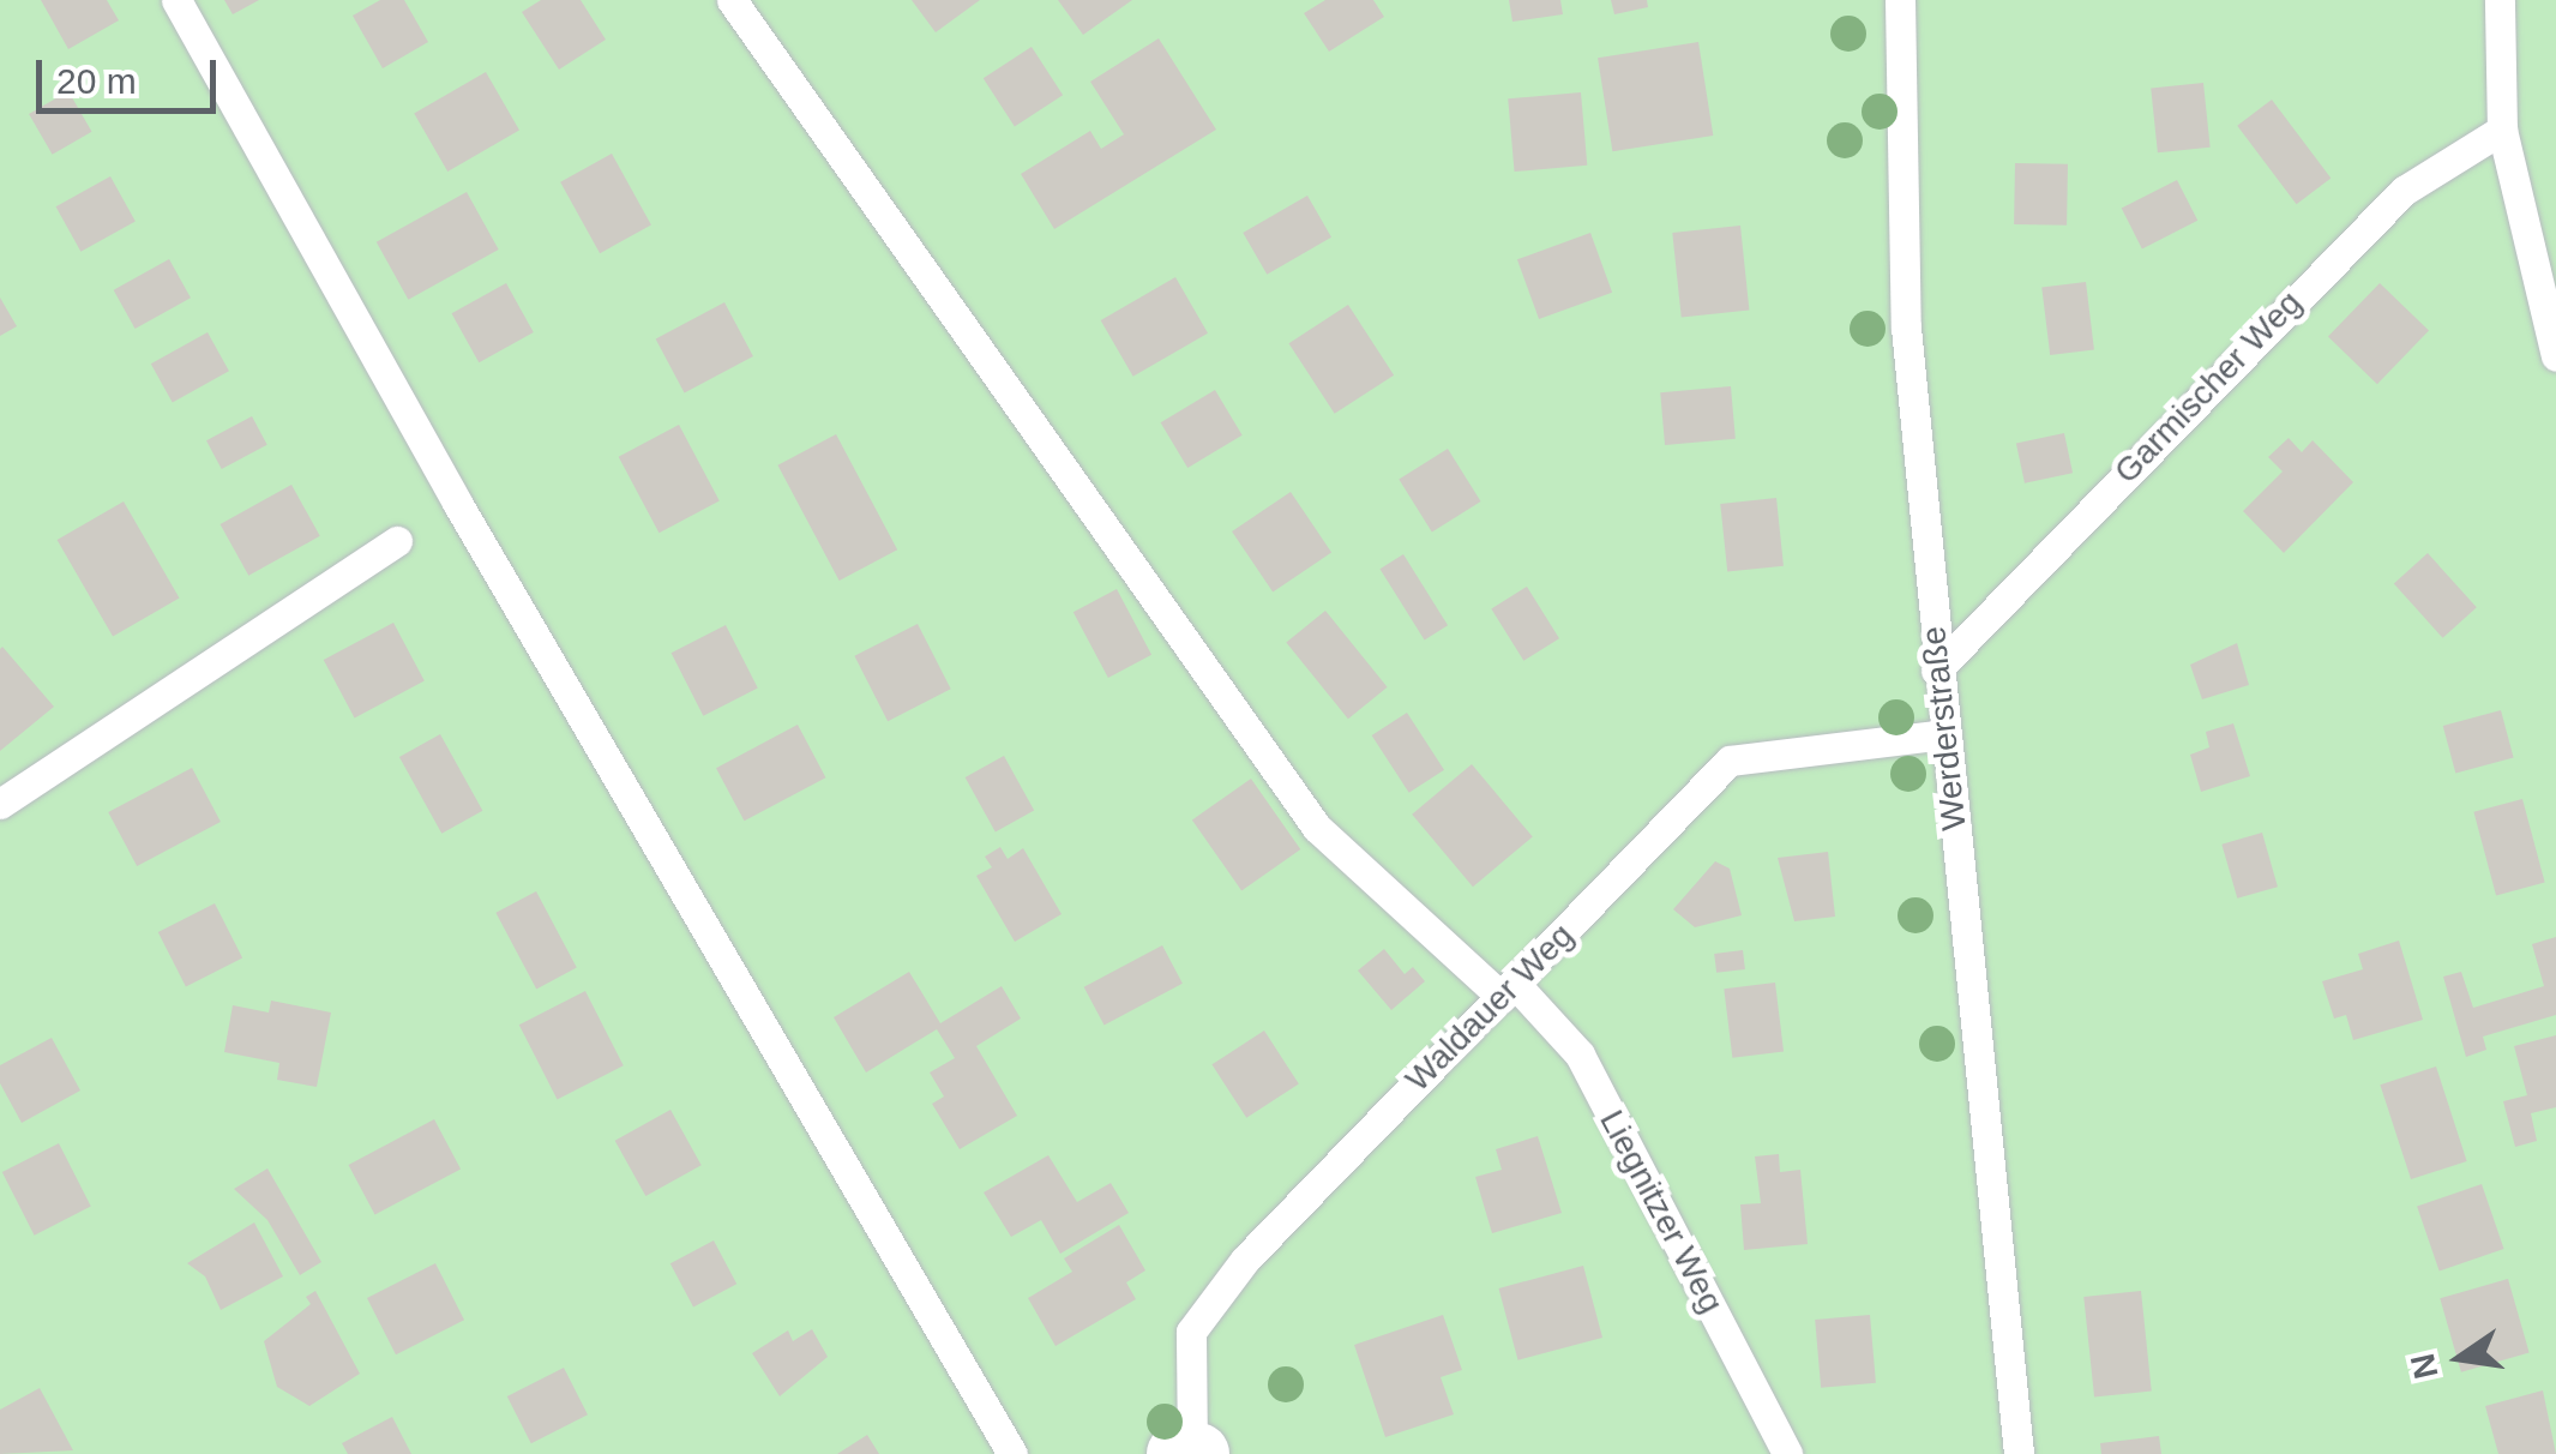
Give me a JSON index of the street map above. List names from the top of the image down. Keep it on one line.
{"streets":{"lane":["Garmischer Weg","Werderstraße","Waldauer Weg","Liegnitzer Weg"]},"crossings":[["Garmischer Weg","Werderstraße"],["Werderstraße","Waldauer Weg"],["Waldauer Weg","Liegnitzer Weg"]],"scale_bar":"20 m","north":"left"}
